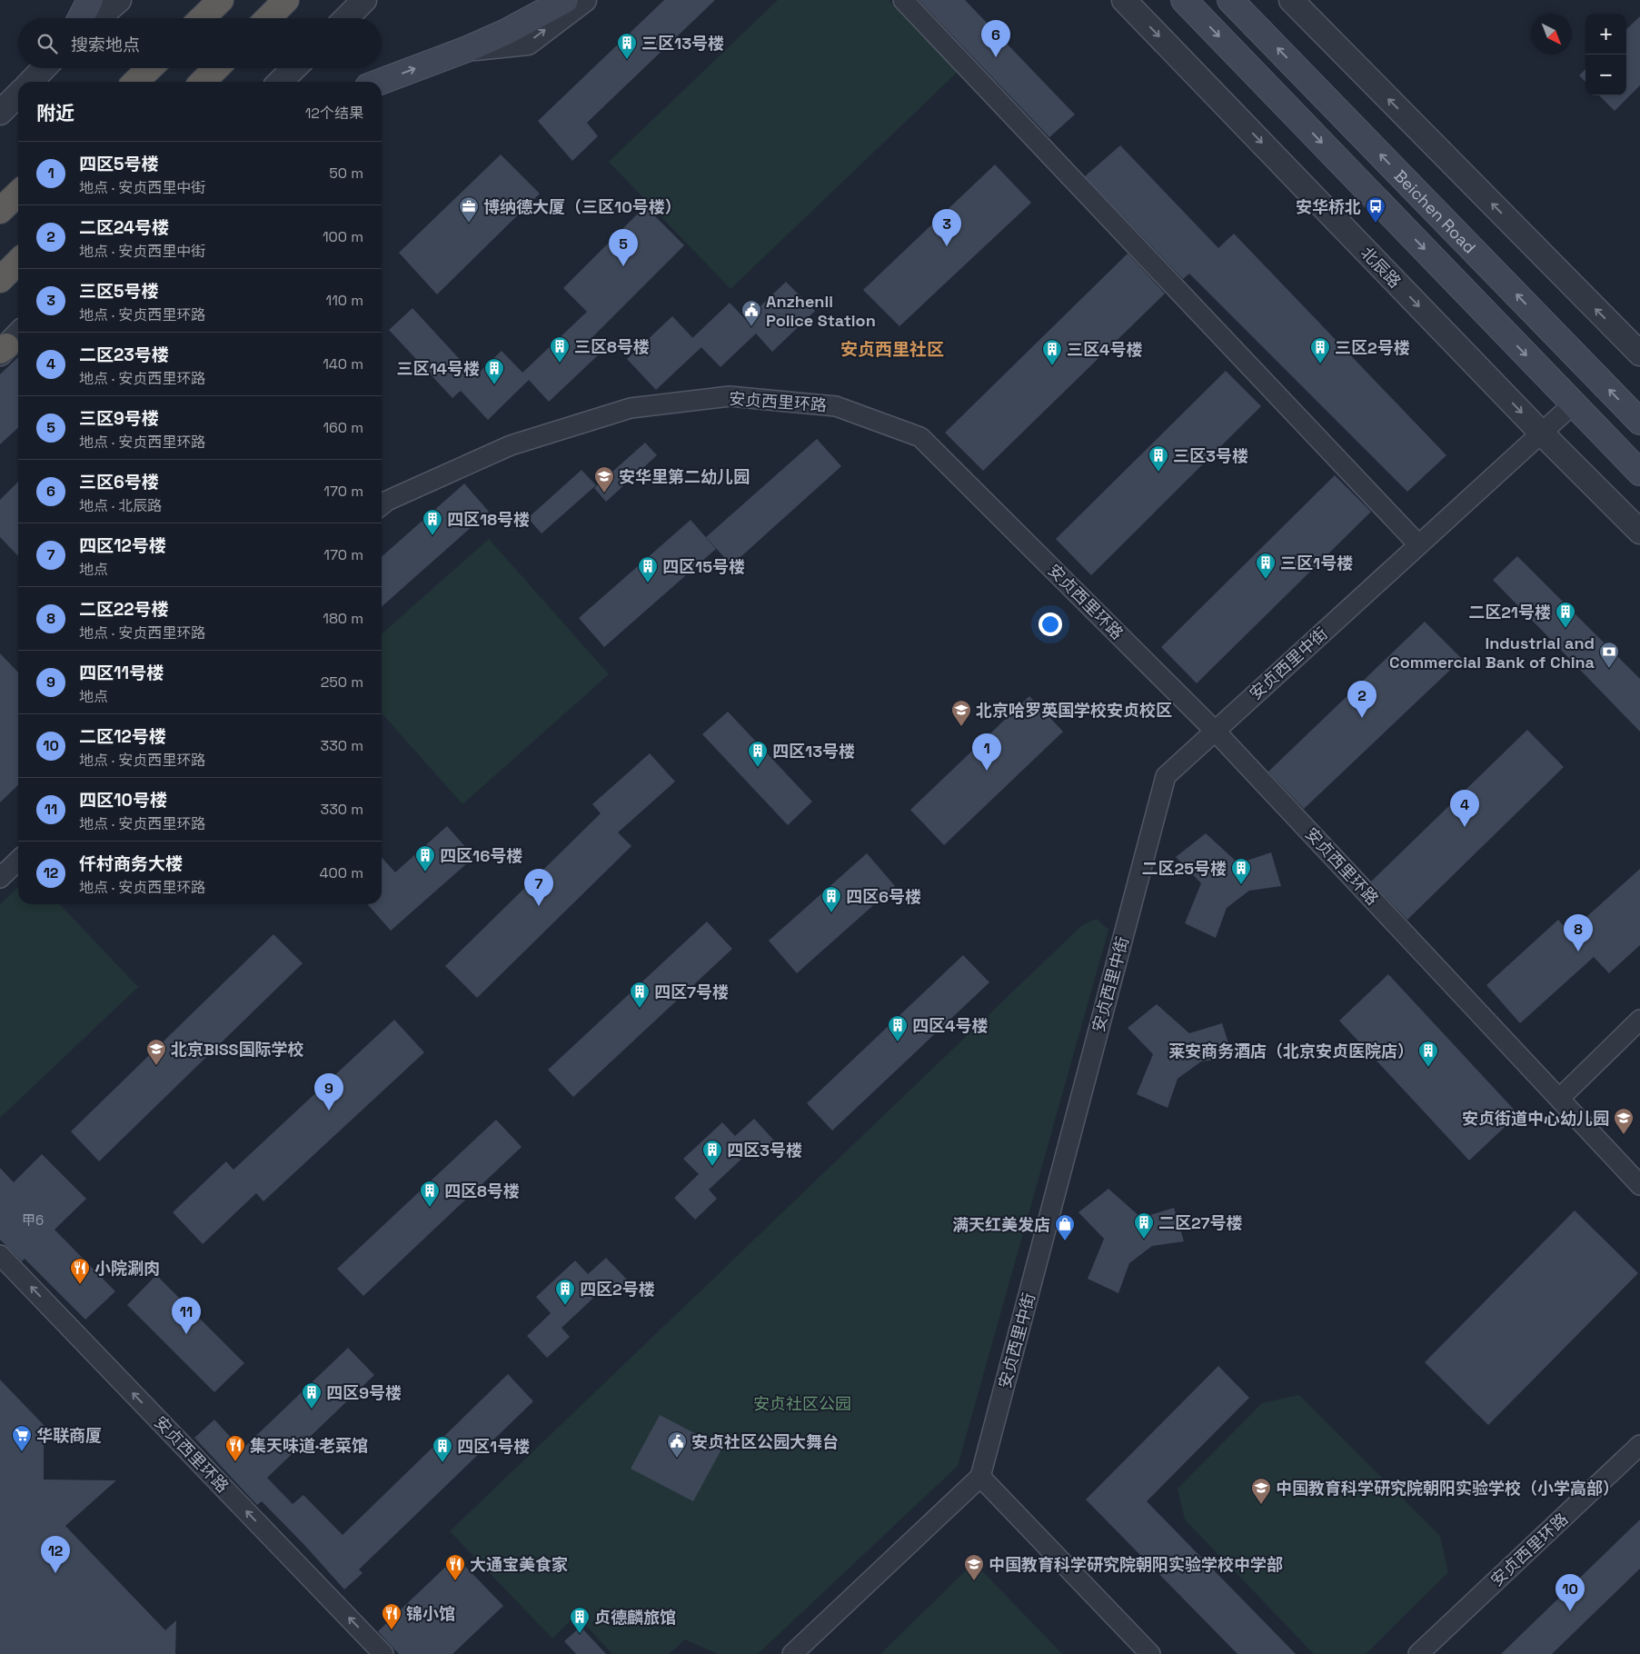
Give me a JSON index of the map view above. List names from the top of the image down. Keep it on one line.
{"streets":{"main road":["Beichen Road"],"street":["北辰路","安贞西里环路","安贞西里中街"]},"crossings":[["北辰路","安贞西里中街"],["安贞西里环路","安贞西里中街"]],"districts":["安贞西里社区"],"parks":["安贞社区公园"],"places":{"building":["三区13号楼","三区8号楼","三区2号楼","三区4号楼","三区14号楼","三区3号楼","四区18号楼","三区1号楼","四区15号楼","二区21号楼","四区13号楼","四区16号楼","二区25号楼","四区6号楼","四区7号楼","四区4号楼","莱安商务酒店（北京安贞医院店）","四区3号楼","四区8号楼","二区27号楼","四区2号楼","四区9号楼","四区1号楼","贞德麟旅馆"],"office":["博纳德大厦（三区10号楼）"],"bus stop":["安华桥北"],"public building":["Anzhenli Police Station","安贞社区公园大舞台"],"school or university":["安华里第二幼儿园","北京哈罗英国学校安贞校区","北京BISS国际学校","安贞街道中心幼儿园","中国教育科学研究院朝阳实验学校（小学高部）","中国教育科学研究院朝阳实验学校中学部"],"bank":["Industrial and Commercial Bank of China"],"shop":["满天红美发店"],"restaurant":["小院涮肉","集天味道·老菜馆","大通宝美食家","锦小馆"],"supermarket":["华联商厦"]},"house_numbers":["甲6"],"north":"bottom right","page":{"map_buttons":["+","−"],"search":"搜索地点","pins":["6","3","5","2","1","4","7","8","9","11","12","10"],"heading":["附近","12个结果"],"list":[{"mark":"1","name":"四区5号楼","note":"地点 · 安贞西里中街","value":"50 m"},{"mark":"2","name":"二区24号楼","note":"地点 · 安贞西里中街","value":"100 m"},{"mark":"3","name":"三区5号楼","note":"地点 · 安贞西里环路","value":"110 m"},{"mark":"4","name":"二区23号楼","note":"地点 · 安贞西里环路","value":"140 m"},{"mark":"5","name":"三区9号楼","note":"地点 · 安贞西里环路","value":"160 m"},{"mark":"6","name":"三区6号楼","note":"地点 · 北辰路","value":"170 m"},{"mark":"7","name":"四区12号楼","note":"地点","value":"170 m"},{"mark":"8","name":"二区22号楼","note":"地点 · 安贞西里环路","value":"180 m"},{"mark":"9","name":"四区11号楼","note":"地点","value":"250 m"},{"mark":"10","name":"二区12号楼","note":"地点 · 安贞西里环路","value":"330 m"},{"mark":"11","name":"四区10号楼","note":"地点 · 安贞西里环路","value":"330 m"},{"mark":"12","name":"仟村商务大楼","note":"地点 · 安贞西里环路","value":"400 m"}]}}
